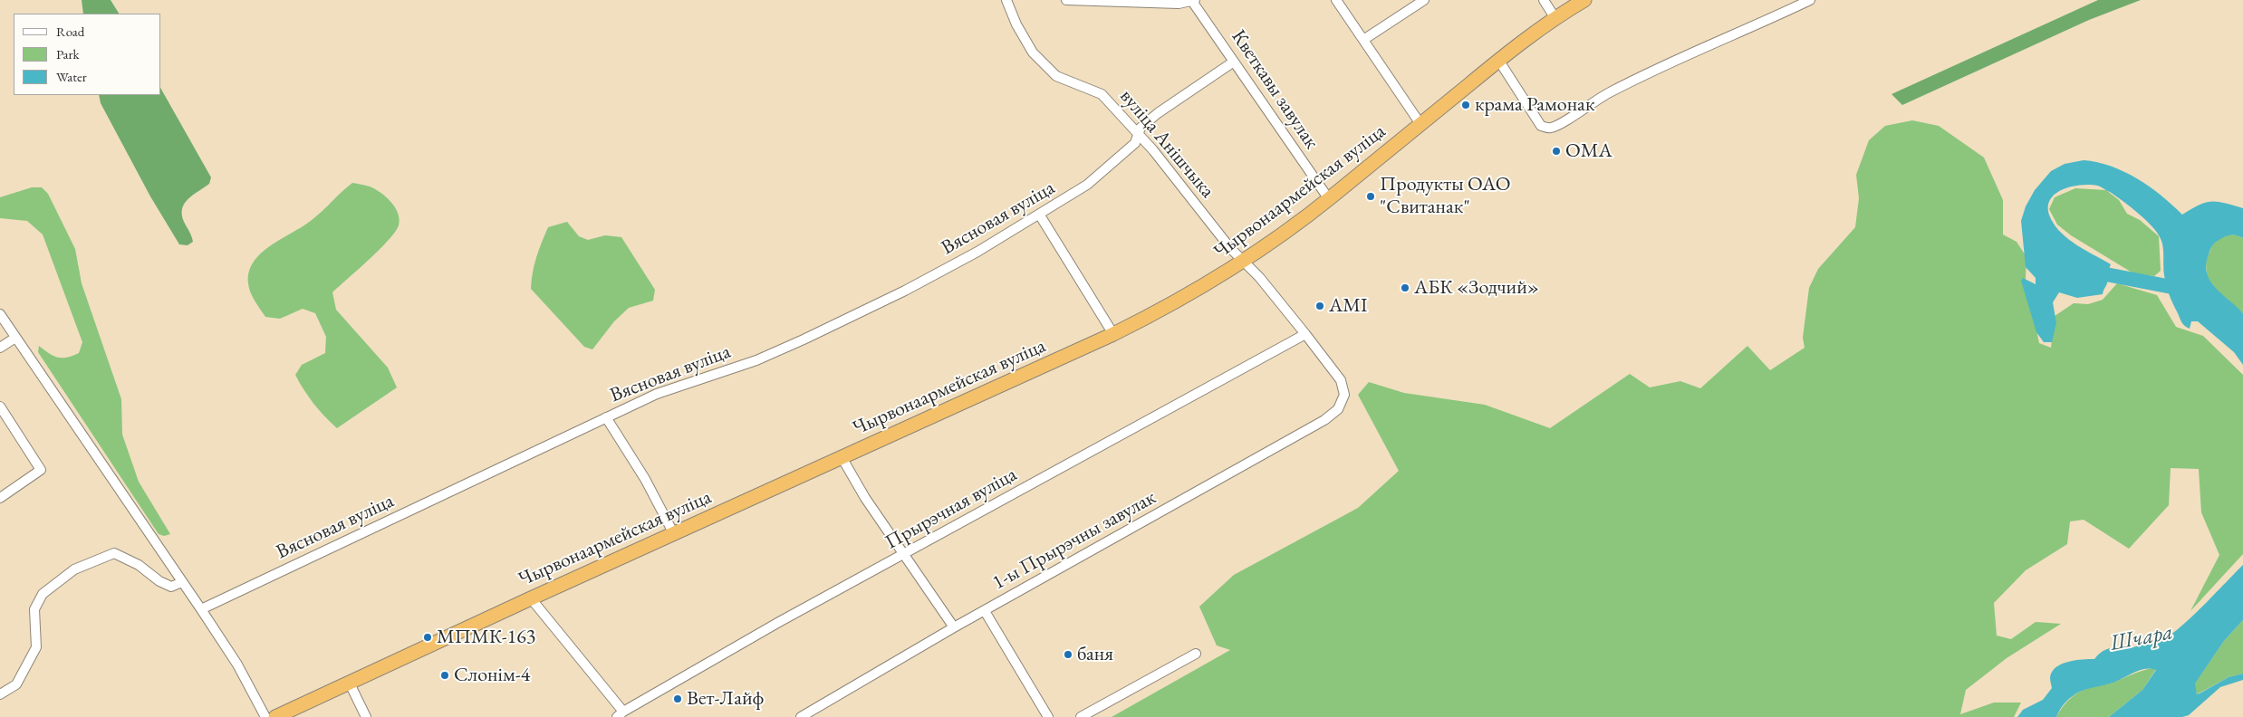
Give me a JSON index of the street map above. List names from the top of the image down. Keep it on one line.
{"streets":{"highway":["Чырвонаармейская вуліца"],"street":["Кветкавы завулак","вуліца Анішчыка","Вясновая вуліца","Прырэчная вуліца","1-ы Прырэчны завулак"]},"crossings":[["Кветкавы завулак","Чырвонаармейская вуліца"],["Кветкавы завулак","Вясновая вуліца"],["вуліца Анішчыка","Чырвонаармейская вуліца"],["вуліца Анішчыка","Вясновая вуліца"],["вуліца Анішчыка","Прырэчная вуліца"],["вуліца Анішчыка","1-ы Прырэчны завулак"]],"water":["Шчара"],"places":["крама Рамонак","ОМА","Продукты ОАО \"Свитанак\"","АБК «Зодчий»","AMI","МПМК-163","баня","Слонім-4","Вет-Лайф"],"legend":["Road","Park","Water"]}
